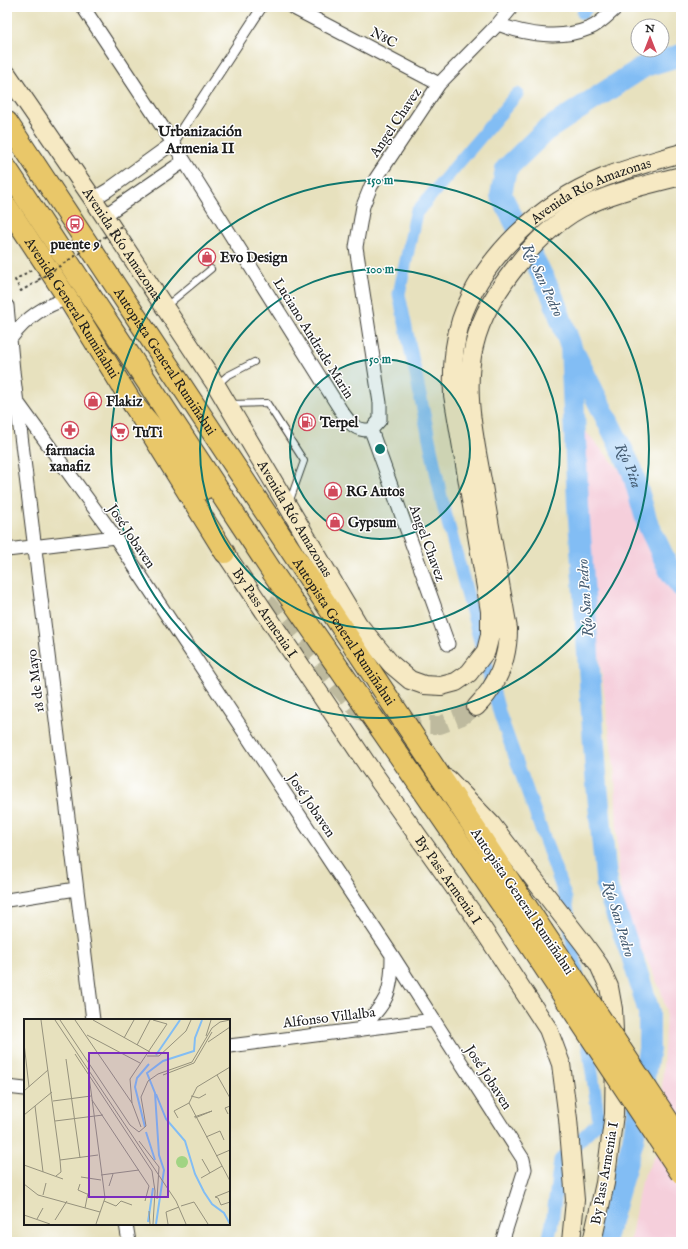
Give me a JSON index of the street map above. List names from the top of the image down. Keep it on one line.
{"streets":{"highway":["Autopista General Rumiñahui"],"main road":["Avenida Río Amazonas","Avenida General Rumiñahui","By Pass Armenia I"],"street":["N8C","Angel Chavez","Luciano Andrade Marin","José Jobaven","18 de Mayo","Alfonso Villalba"]},"crossings":[["N8C","Angel Chavez"],["Angel Chavez","Luciano Andrade Marin"],["Avenida General Rumiñahui","By Pass Armenia I"],["Autopista General Rumiñahui","By Pass Armenia I"],["José Jobaven","18 de Mayo"],["José Jobaven","Alfonso Villalba"]],"districts":["Urbanización Armenia II"],"water":["Río San Pedro","Río Pita"],"places":{"bus stop":["puente 9"],"shop":["Evo Design","Flakiz","RG Autos","Gypsum"],"fuel station":["Terpel"],"pharmacy":["farmacia xanafiz"],"supermarket":["TuTi"]},"north":"top","rings":["150 m","100 m","50 m"]}
